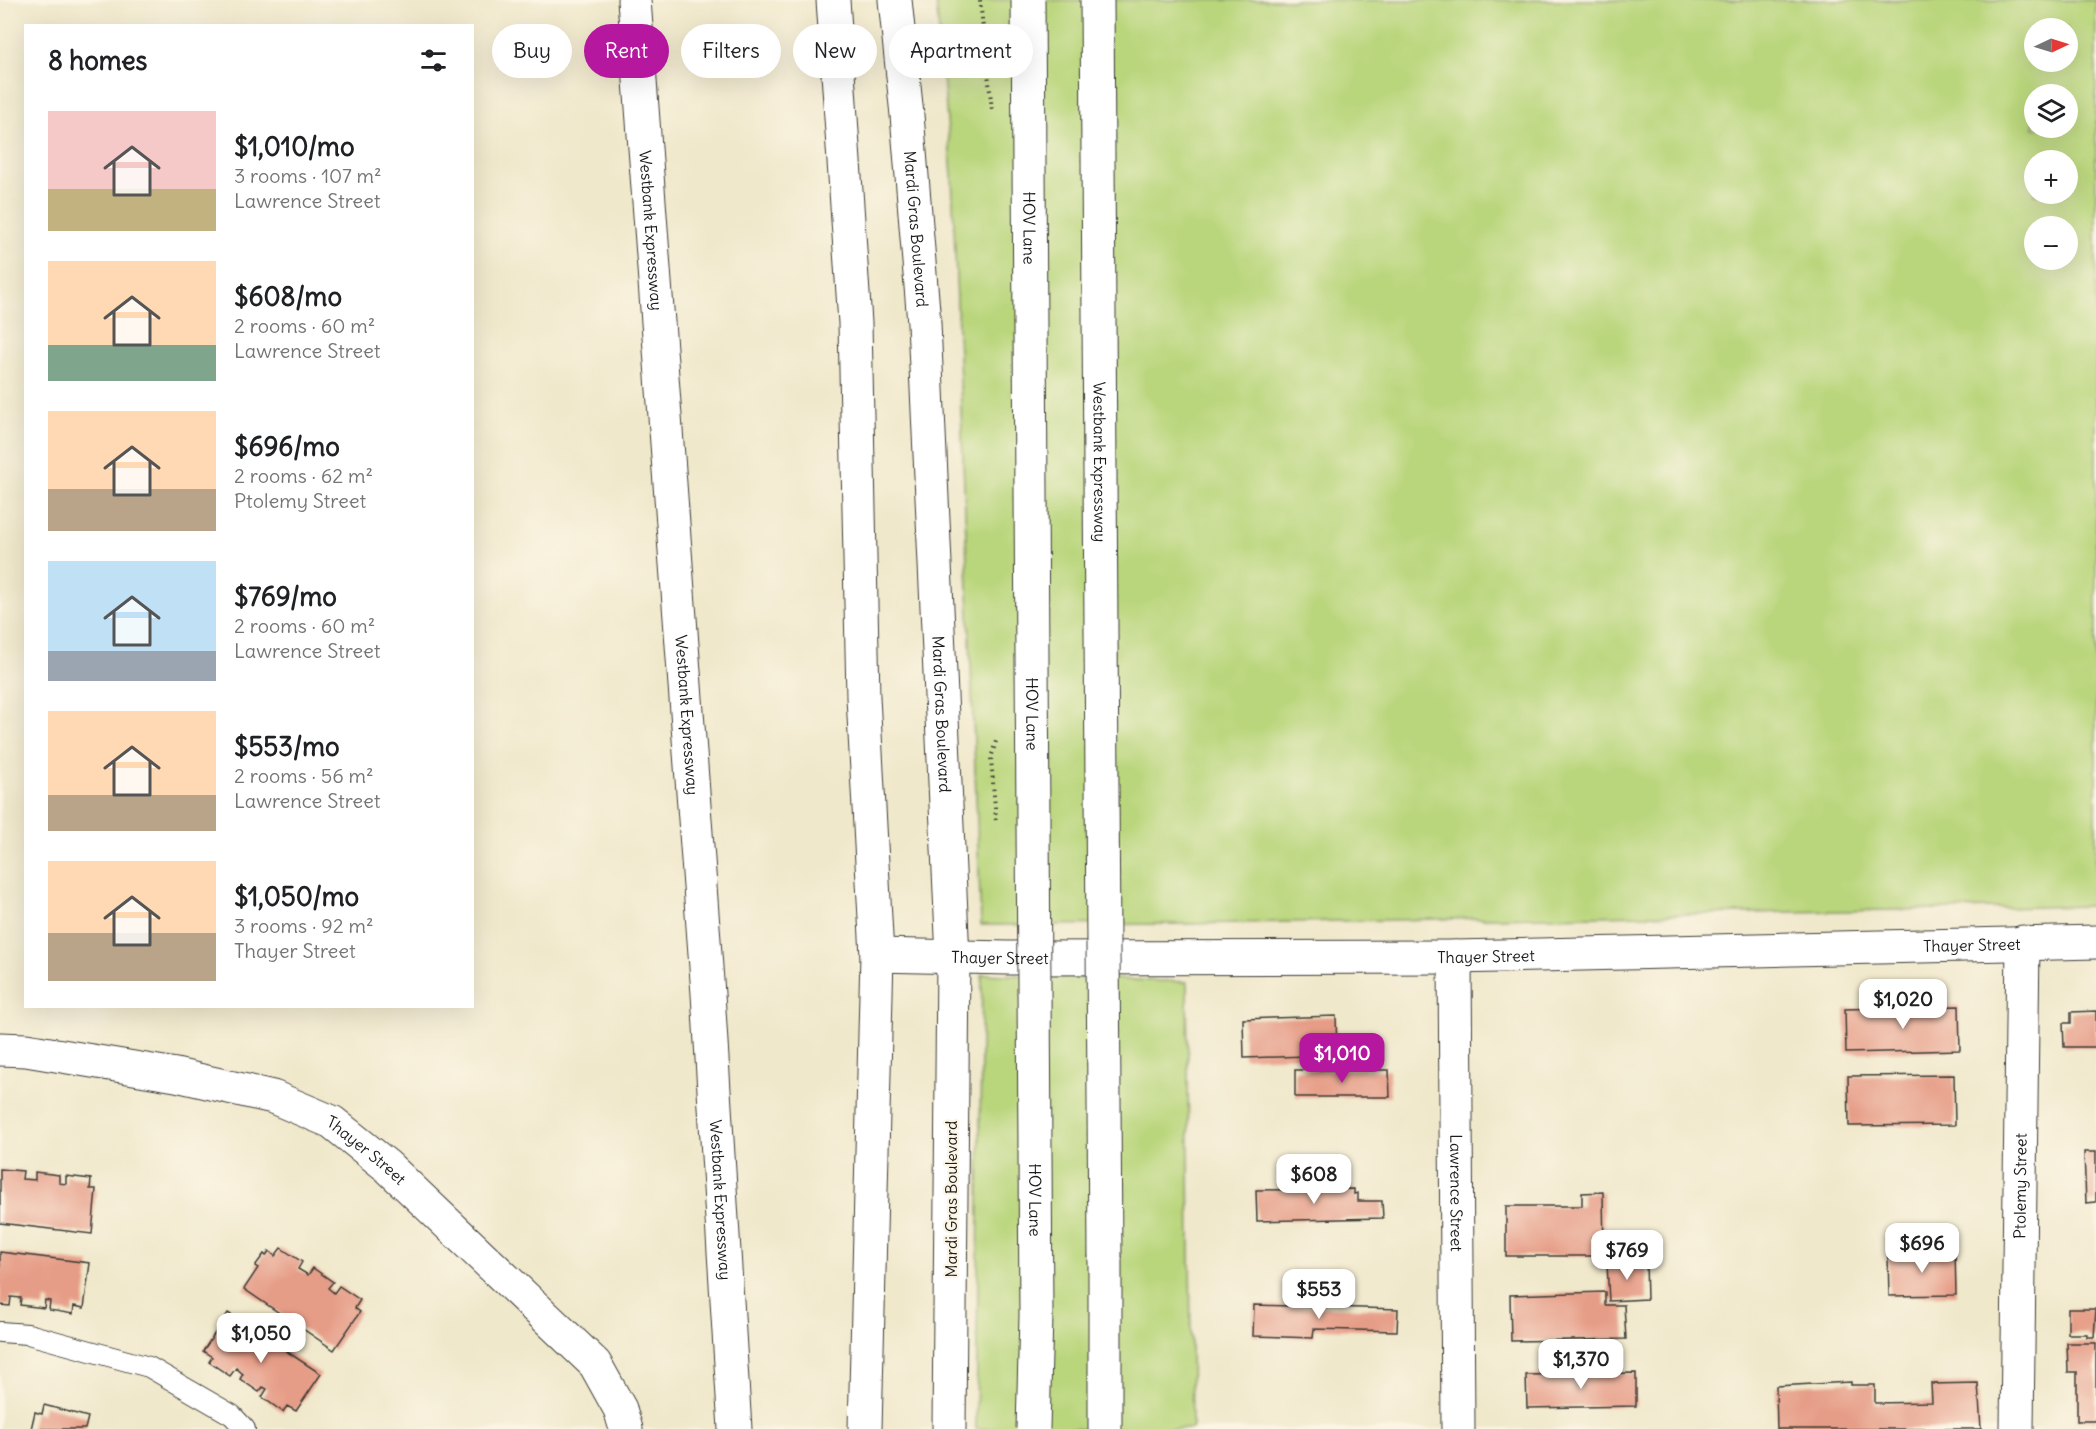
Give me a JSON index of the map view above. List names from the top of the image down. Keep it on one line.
{"streets":{"main road":["Mardi Gras Boulevard","HOV Lane","Westbank Expressway","Thayer Street","Ptolemy Street","Lawrence Street"]},"crossings":[["Mardi Gras Boulevard","Thayer Street"],["Thayer Street","Ptolemy Street"],["Thayer Street","Lawrence Street"]],"north":"right","page":{"map_buttons":["+","−"],"chip":["Buy","Rent","Filters","New","Apartment"],"heading":"8 homes","list":[{"name":"$1,010/mo","note":"3 rooms · 107 m² · Lawrence Street"},{"name":"$608/mo","note":"2 rooms · 60 m² · Lawrence Street"},{"name":"$696/mo","note":"2 rooms · 62 m² · Ptolemy Street"},{"name":"$769/mo","note":"2 rooms · 60 m² · Lawrence Street"},{"name":"$553/mo","note":"2 rooms · 56 m² · Lawrence Street"},{"name":"$1,050/mo","note":"3 rooms · 92 m² · Thayer Street"}],"price":["$1,020","$1,010","$608","$696","$769","$553","$1,050","$1,370"]}}
